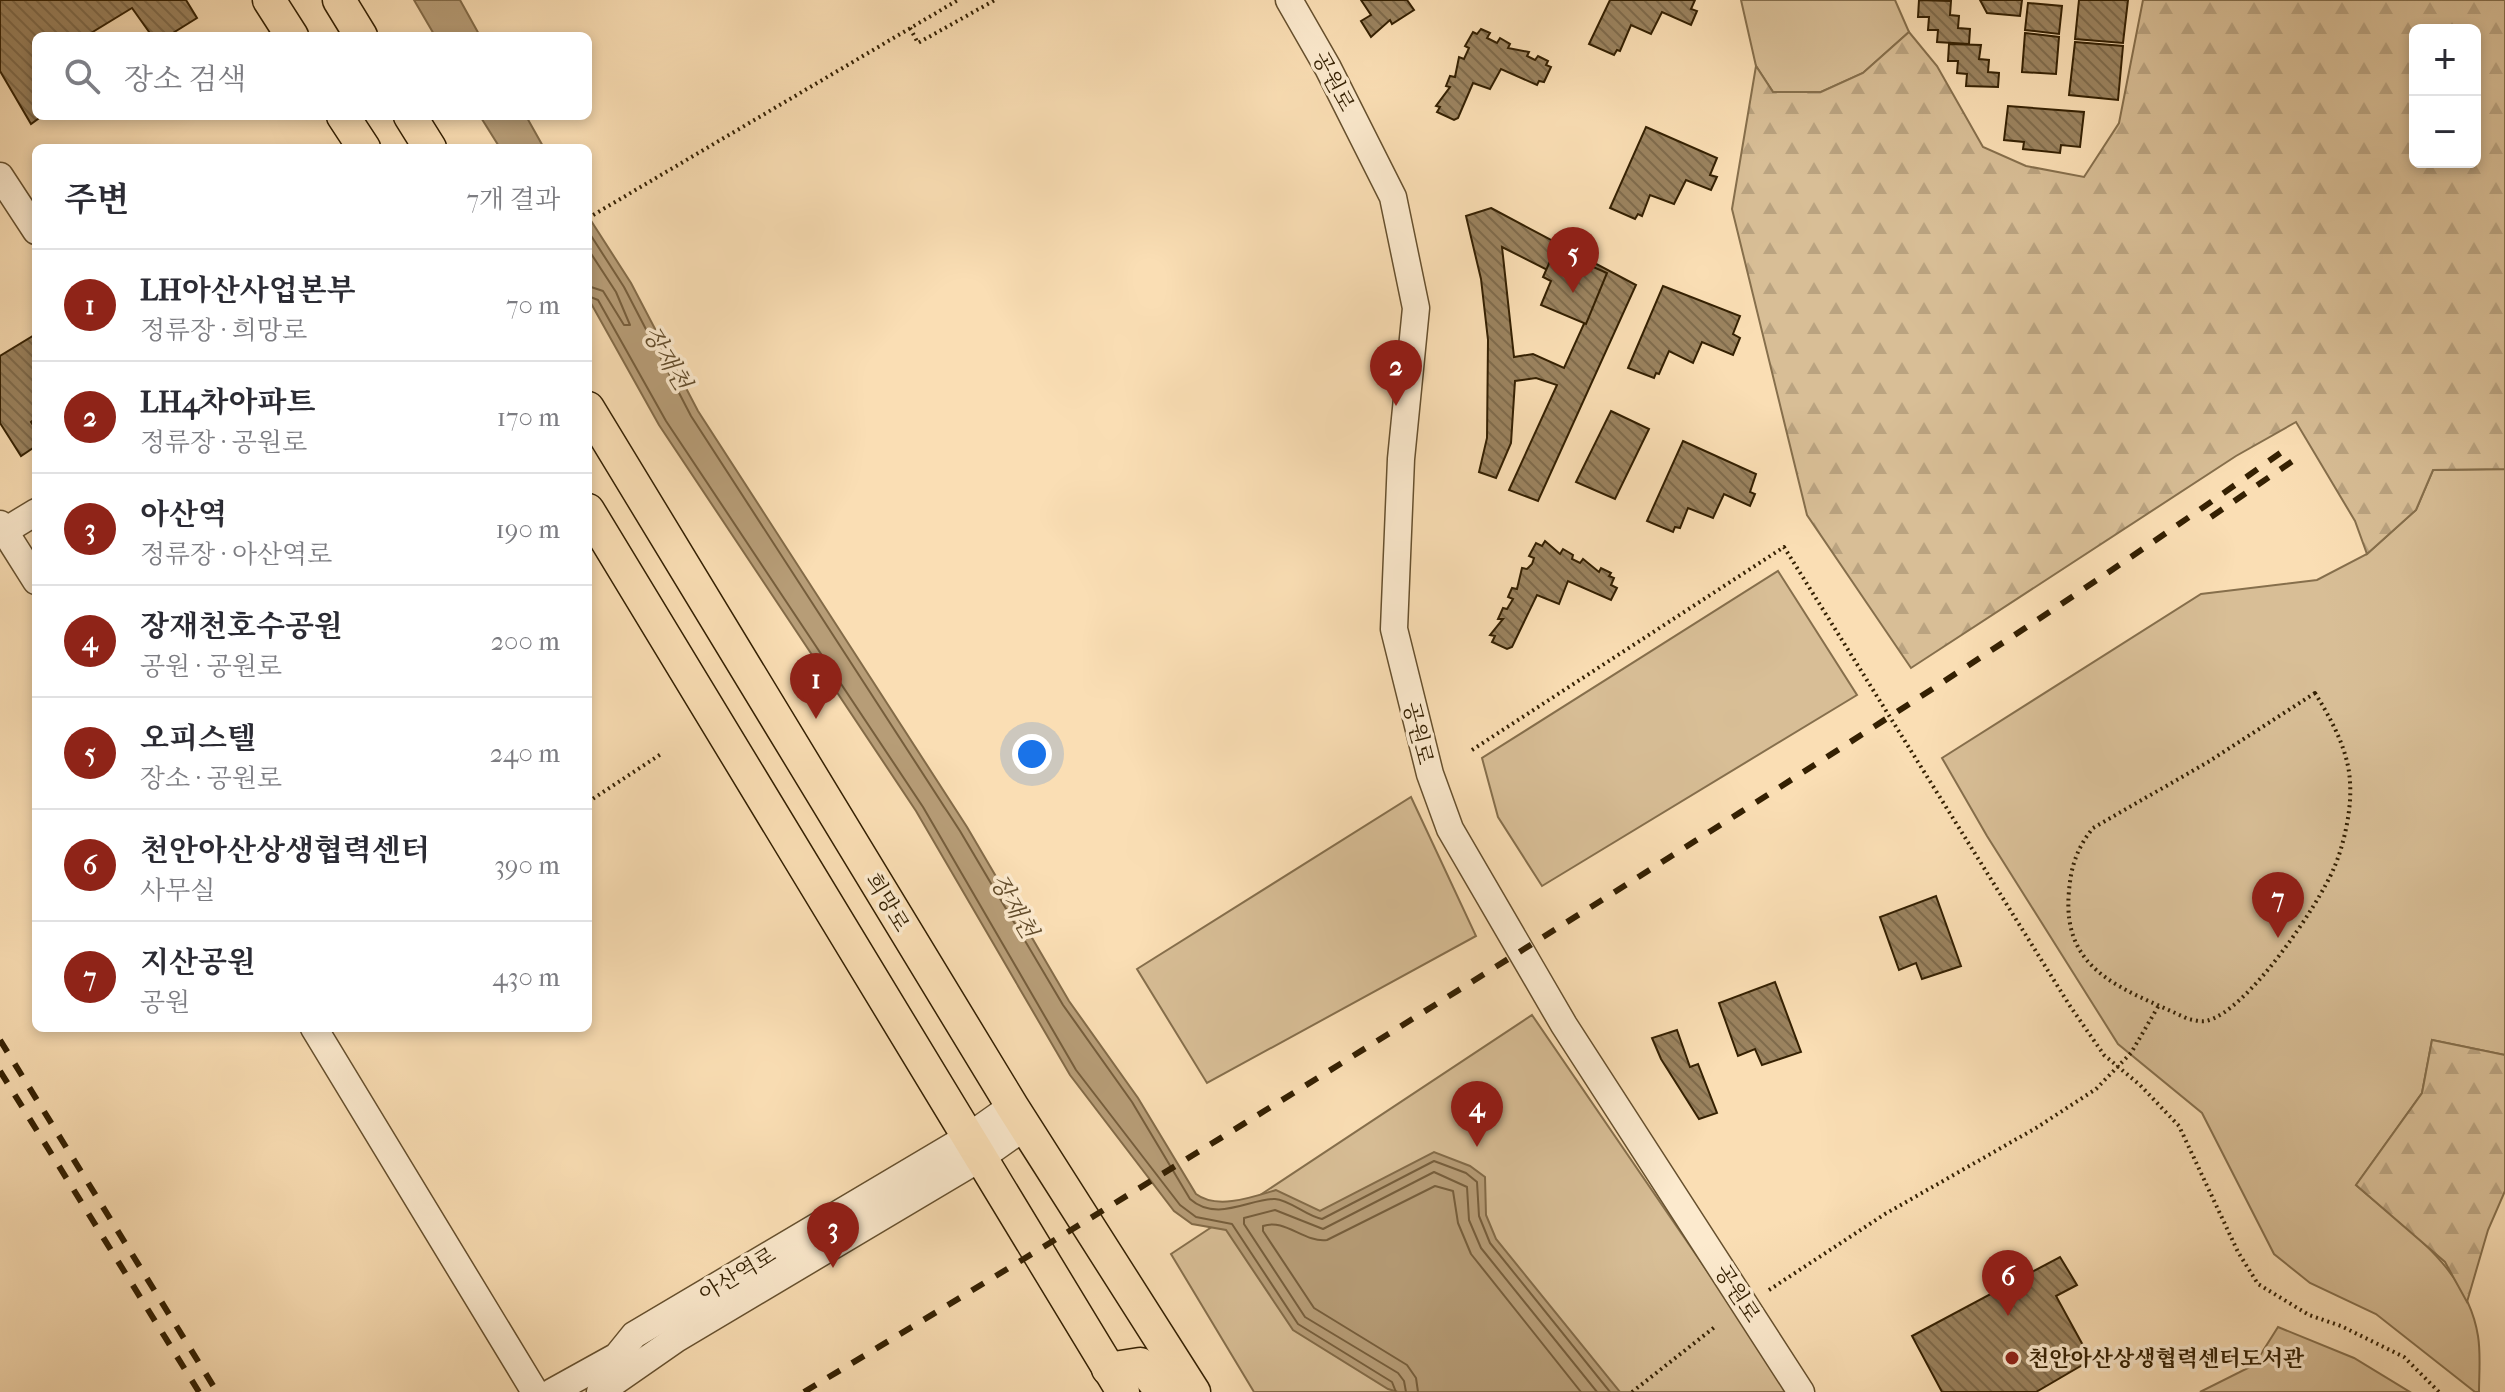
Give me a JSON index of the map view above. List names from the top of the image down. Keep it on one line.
{"streets":{"main road":["희망로"],"street":["공원로","아산역로"]},"water":["장재천"],"places":["천안아산상생협력센터도서관"],"page":{"map_buttons":["+","−"],"search":"장소 검색","heading":["주변","7개 결과"],"pins":["5","2","1","7","4","3","6"],"list":[{"mark":"1","name":"LH아산사업본부","note":"정류장 · 희망로","value":"70 m"},{"mark":"2","name":"LH4차아파트","note":"정류장 · 공원로","value":"170 m"},{"mark":"3","name":"아산역","note":"정류장 · 아산역로","value":"190 m"},{"mark":"4","name":"장재천호수공원","note":"공원 · 공원로","value":"200 m"},{"mark":"5","name":"오피스텔","note":"장소 · 공원로","value":"240 m"},{"mark":"6","name":"천안아산상생협력센터","note":"사무실","value":"390 m"},{"mark":"7","name":"지산공원","note":"공원","value":"430 m"}]}}
